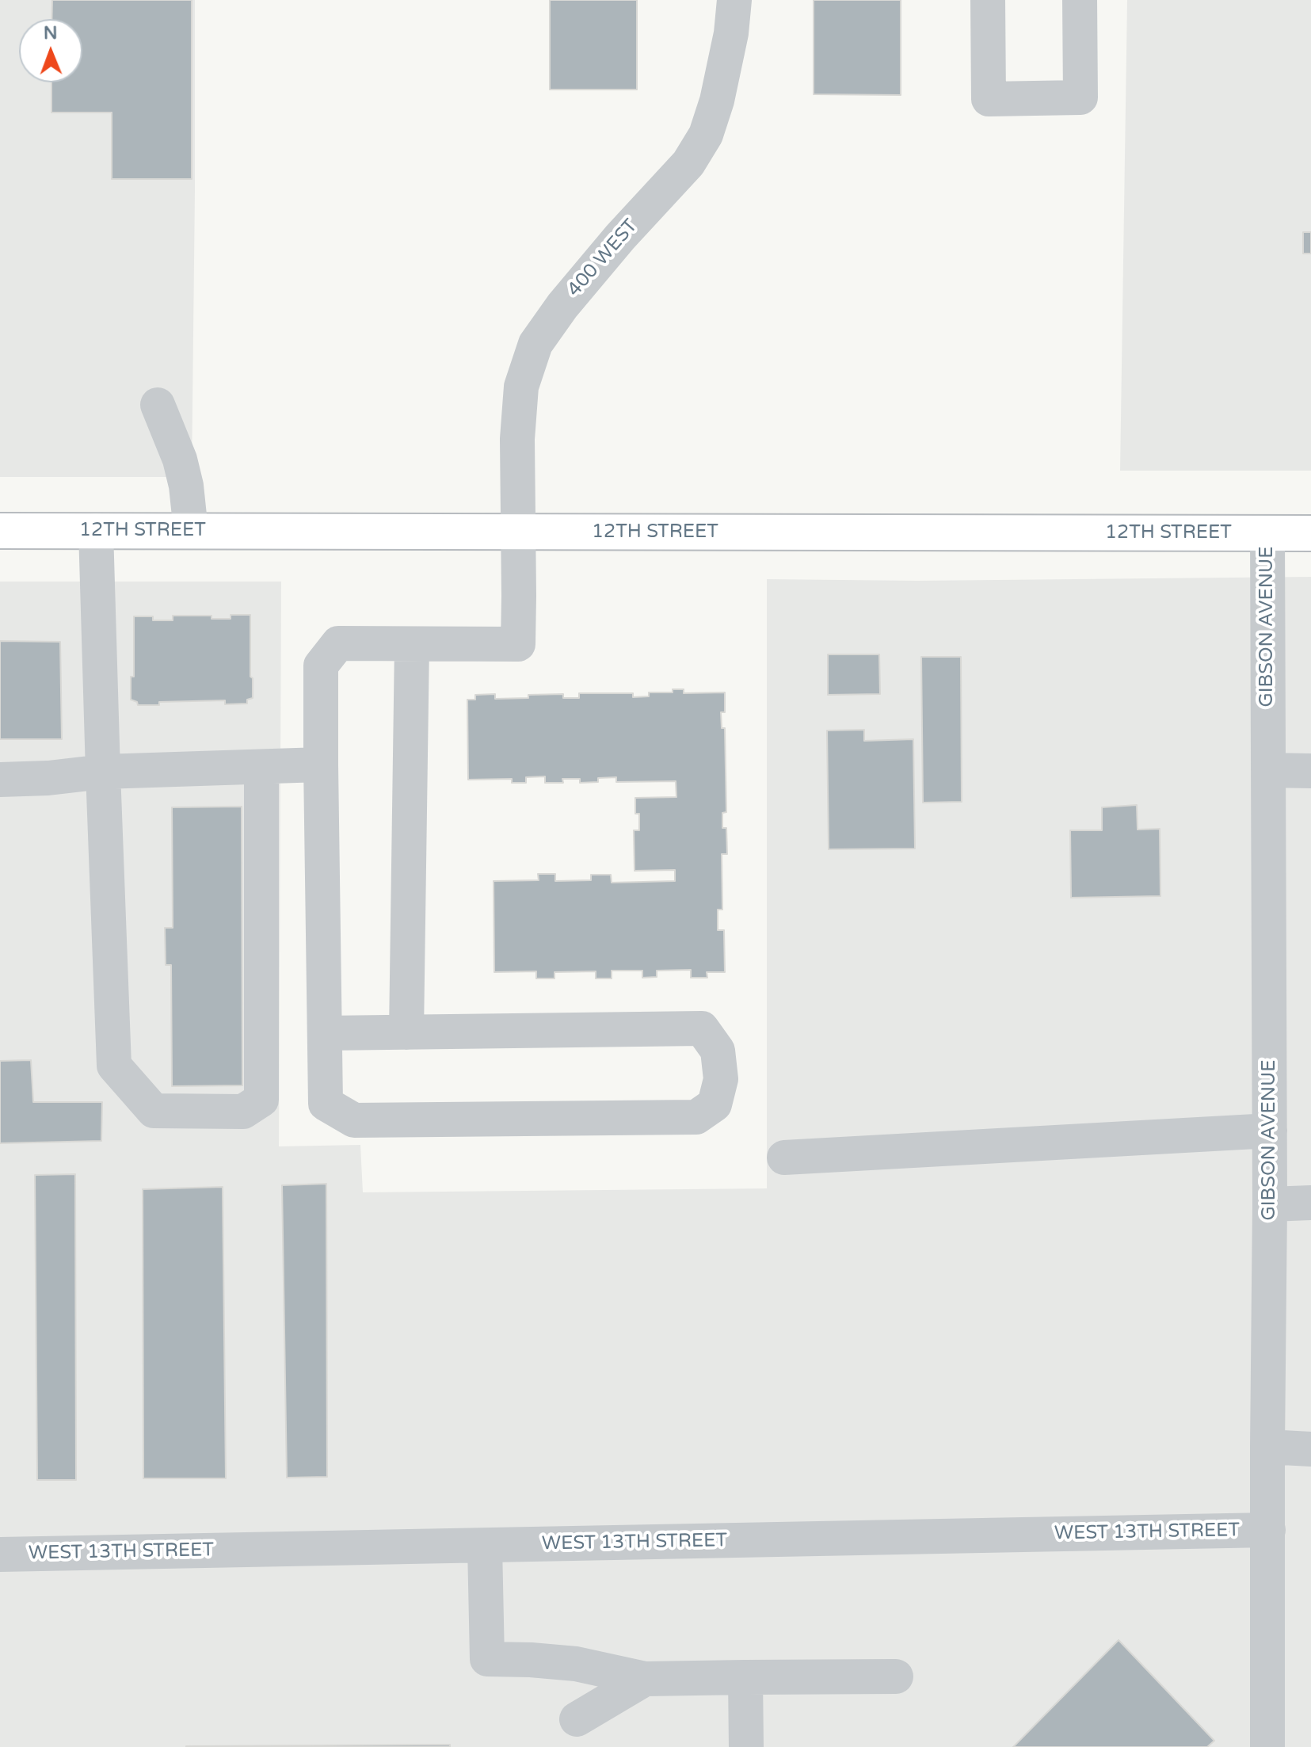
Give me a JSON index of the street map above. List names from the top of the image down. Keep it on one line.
{"streets":{"main road":["12TH STREET"],"street":["400 WEST","GIBSON AVENUE","WEST 13TH STREET"]},"crossings":[["400 WEST","12TH STREET"],["12TH STREET","GIBSON AVENUE"],["GIBSON AVENUE","WEST 13TH STREET"]],"north":"top"}
